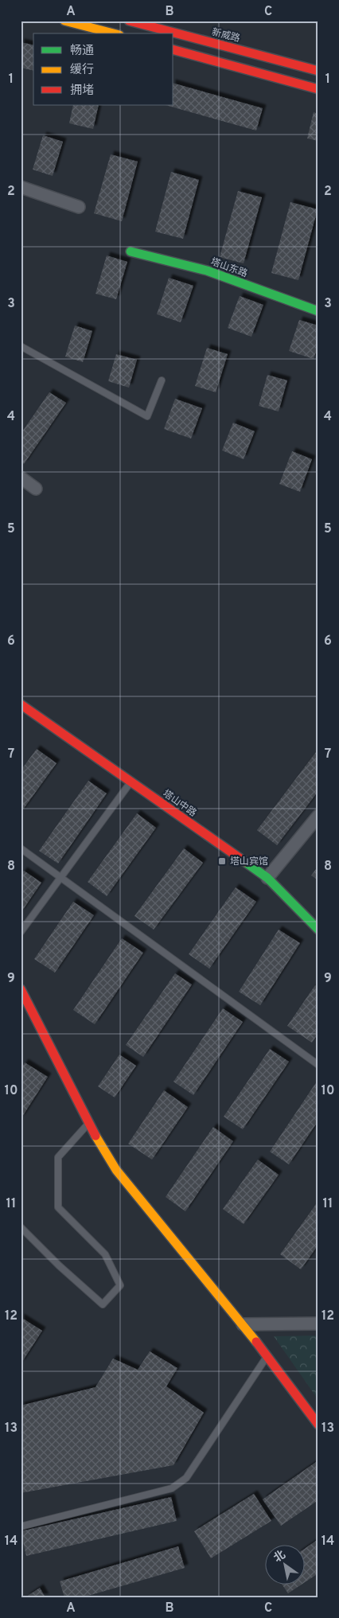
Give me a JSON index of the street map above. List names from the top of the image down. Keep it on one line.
{"streets":{"street":["新威路","塔山东路","塔山中路"]},"places":{"transit":["塔山宾馆"]},"legend":["畅通","缓行","拥堵"],"north":"top left","grid":{"columns":["A","B","C"],"rows":["1","2","3","4","5","6","7","8","9","10","11","12","13","14"]}}
